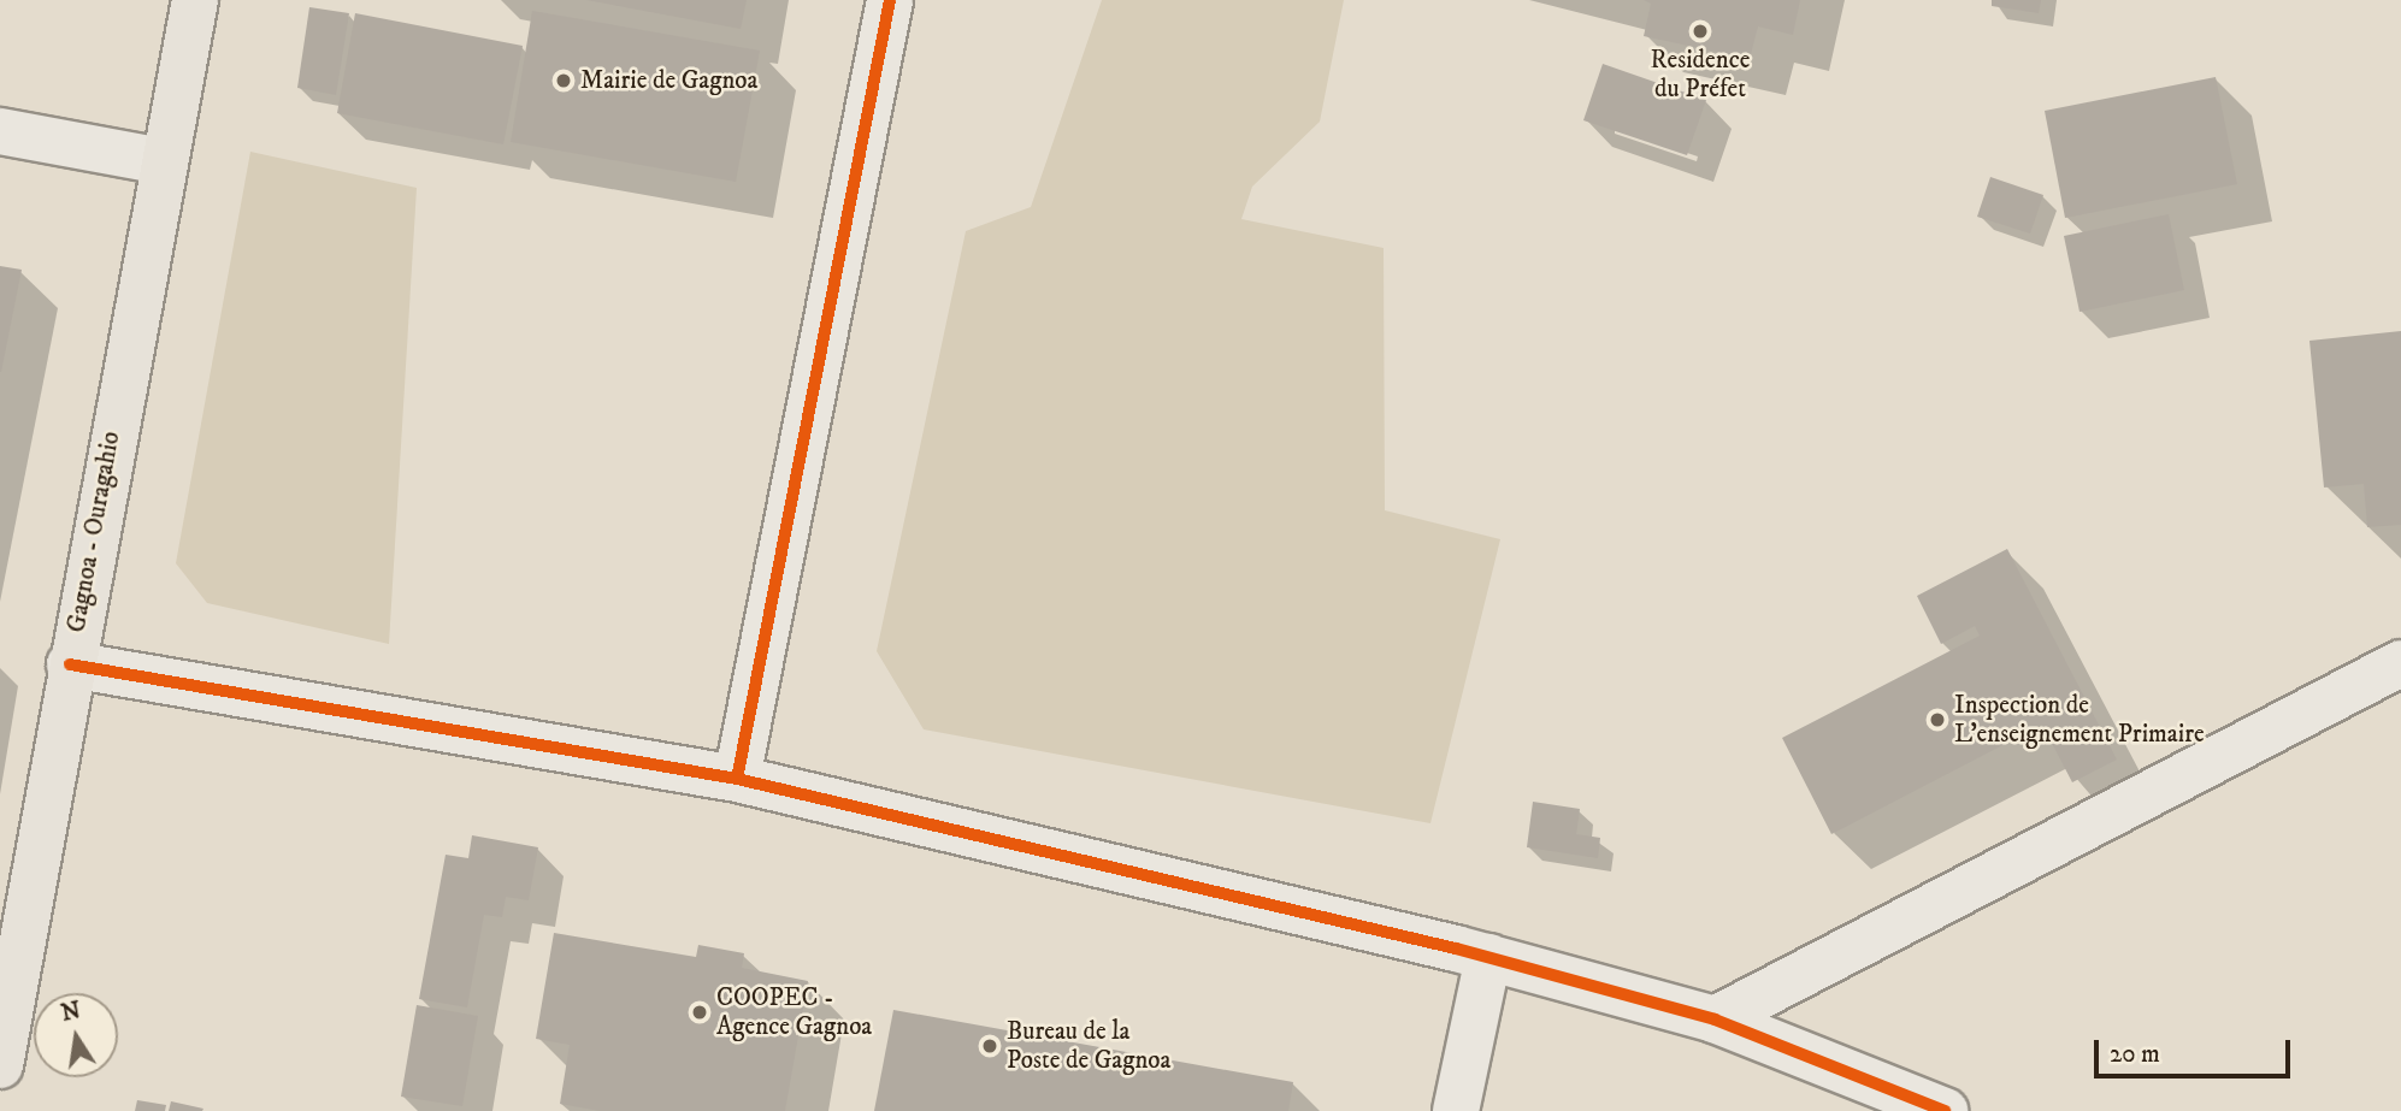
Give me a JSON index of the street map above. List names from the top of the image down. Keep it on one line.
{"streets":{"main road":["Gagnoa - Ouragahio"]},"places":["Residence du Préfet","Mairie de Gagnoa","Inspection de L'enseignement Primaire","COOPEC - Agence Gagnoa","Bureau de la Poste de Gagnoa"],"scale_bar":"20 m","north":"top"}
